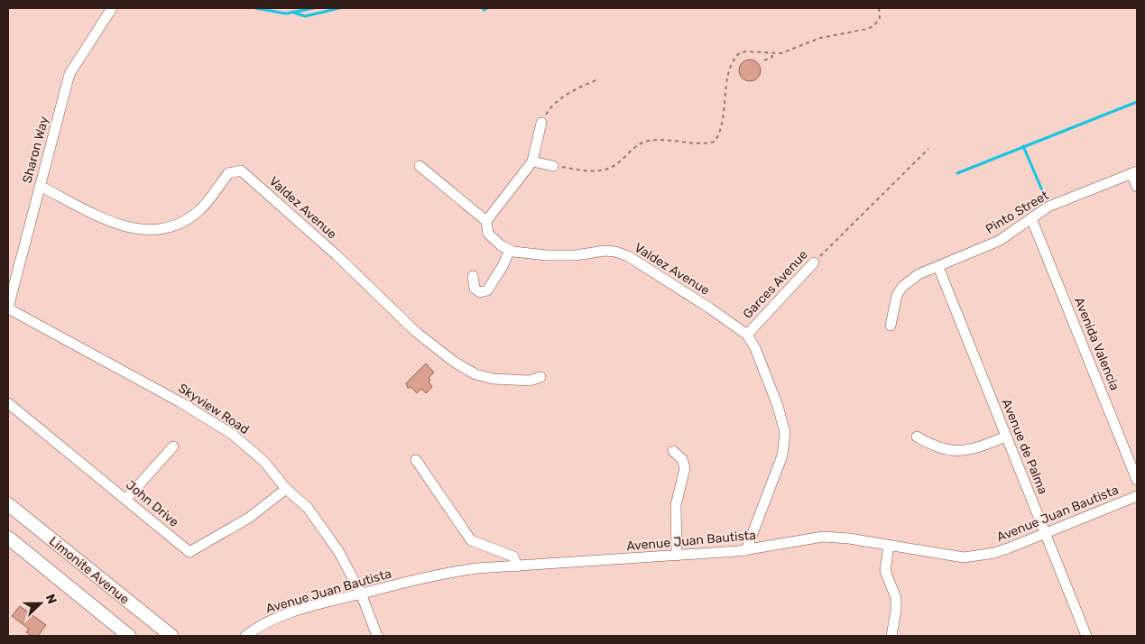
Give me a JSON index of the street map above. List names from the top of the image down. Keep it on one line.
{"streets":{"main road":["Limonite Avenue"],"street":["Sharon Way","Valdez Avenue","Pinto Street","Garces Avenue","Avenida Valencia","Skyview Road","Avenue de Palma","John Drive","Avenue Juan Bautista"]},"crossings":[["Sharon Way","Valdez Avenue"],["Sharon Way","Skyview Road"],["Valdez Avenue","Garces Avenue"],["Pinto Street","Avenida Valencia"],["Pinto Street","Avenue de Palma"],["Garces Avenue","Avenue Juan Bautista"],["Skyview Road","John Drive"],["Skyview Road","Avenue Juan Bautista"],["Avenue de Palma","Avenue Juan Bautista"]],"north":"right"}
